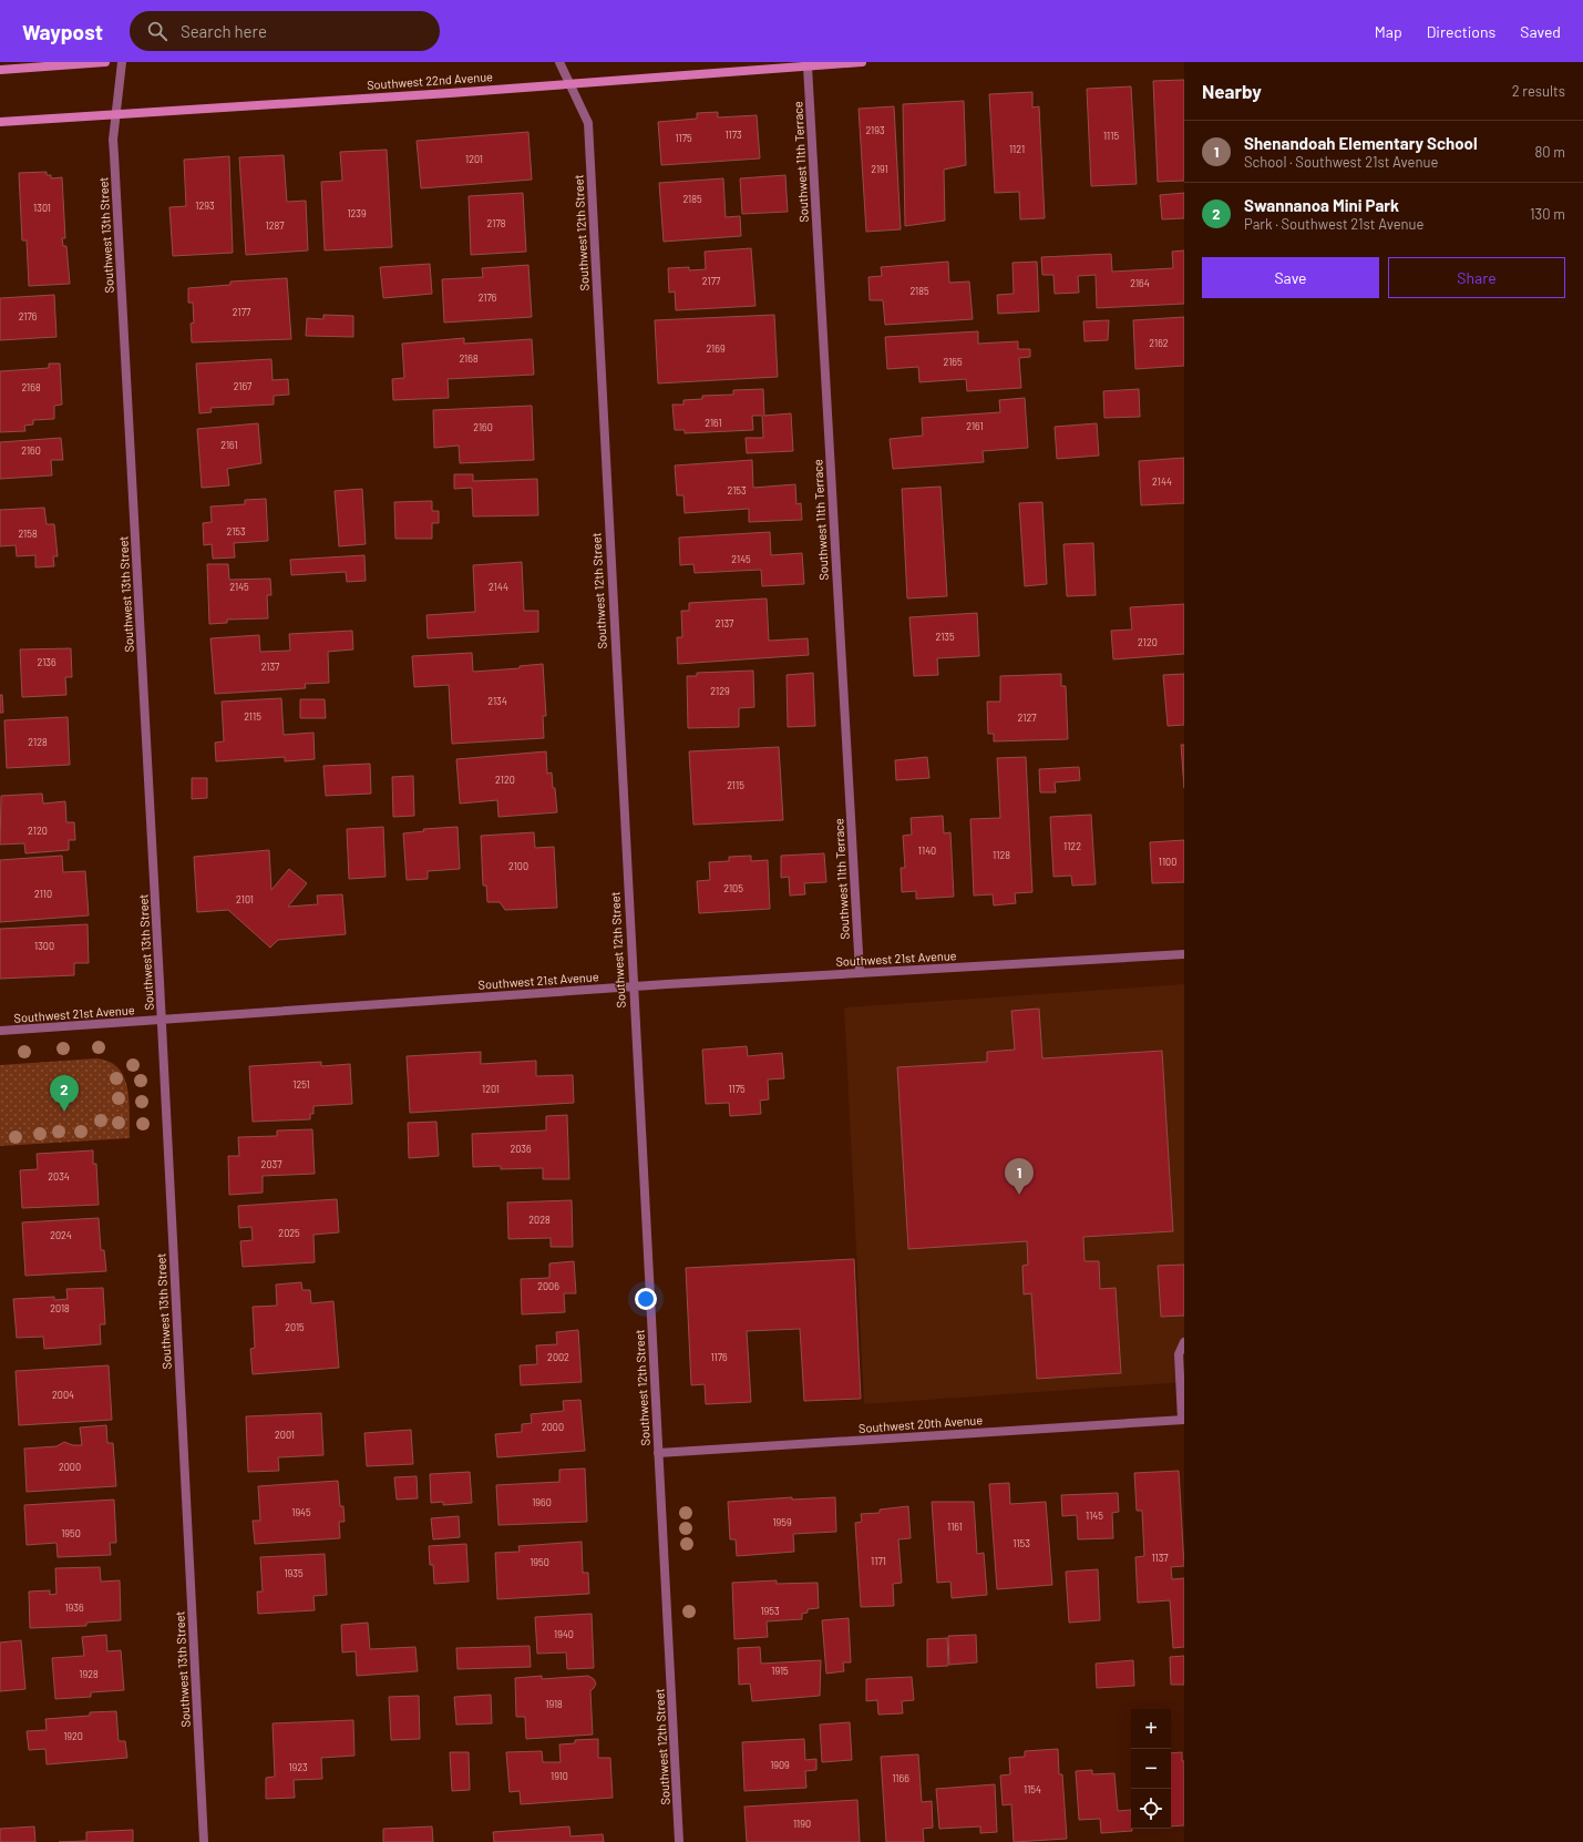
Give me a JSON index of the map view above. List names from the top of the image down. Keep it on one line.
{"streets":{"main road":["Southwest 22nd Avenue"],"street":["Southwest 11th Terrace","Southwest 12th Street","Southwest 13th Street","Southwest 21st Avenue","Southwest 20th Avenue"]},"crossings":[["Southwest 22nd Avenue","Southwest 11th Terrace"],["Southwest 22nd Avenue","Southwest 12th Street"],["Southwest 22nd Avenue","Southwest 13th Street"],["Southwest 11th Terrace","Southwest 21st Avenue"],["Southwest 12th Street","Southwest 21st Avenue"],["Southwest 12th Street","Southwest 20th Avenue"],["Southwest 13th Street","Southwest 21st Avenue"]],"house_numbers":["2193","1173","1115","1175","1121","1201","2191","2185","1293","1301","1239","2178","1287","2177","2164","2185","2176","2177","2176","2162","2169","2168","2165","2167","2168","2161","2161","2160","2161","2160","2144","2153","2153","2158","2145","2145","2144","2137","2135","2120","2136","2137","2129","2134","2115","2127","2128","2120","2115","2120","1122","1140","1128","1100","2100","2105","2110","2101","1300","1251","1201","1175","2036","2037","2034","2028","2025","2024","2006","2018","2015","2002","1176","2004","2000","2001","2000","1960","1945","1145","1959","1161","1950","1153","1137","1171","1950","1935","1936","1953","1940","1915","1928","1918","1920","1909","1923","1910","1166","1154","1190"],"page":{"header":"Waypost","search":"Search here","nav":["Map","Directions","Saved"],"heading":["Nearby","2 results"],"list":[{"mark":"1","name":"Shenandoah Elementary School","note":"School · Southwest 21st Avenue","value":"80 m"},{"mark":"2","name":"Swannanoa Mini Park","note":"Park · Southwest 21st Avenue","value":"130 m"}],"buttons":["Save","Share"],"pins":["2","1"],"map_buttons":["+","−"]}}
